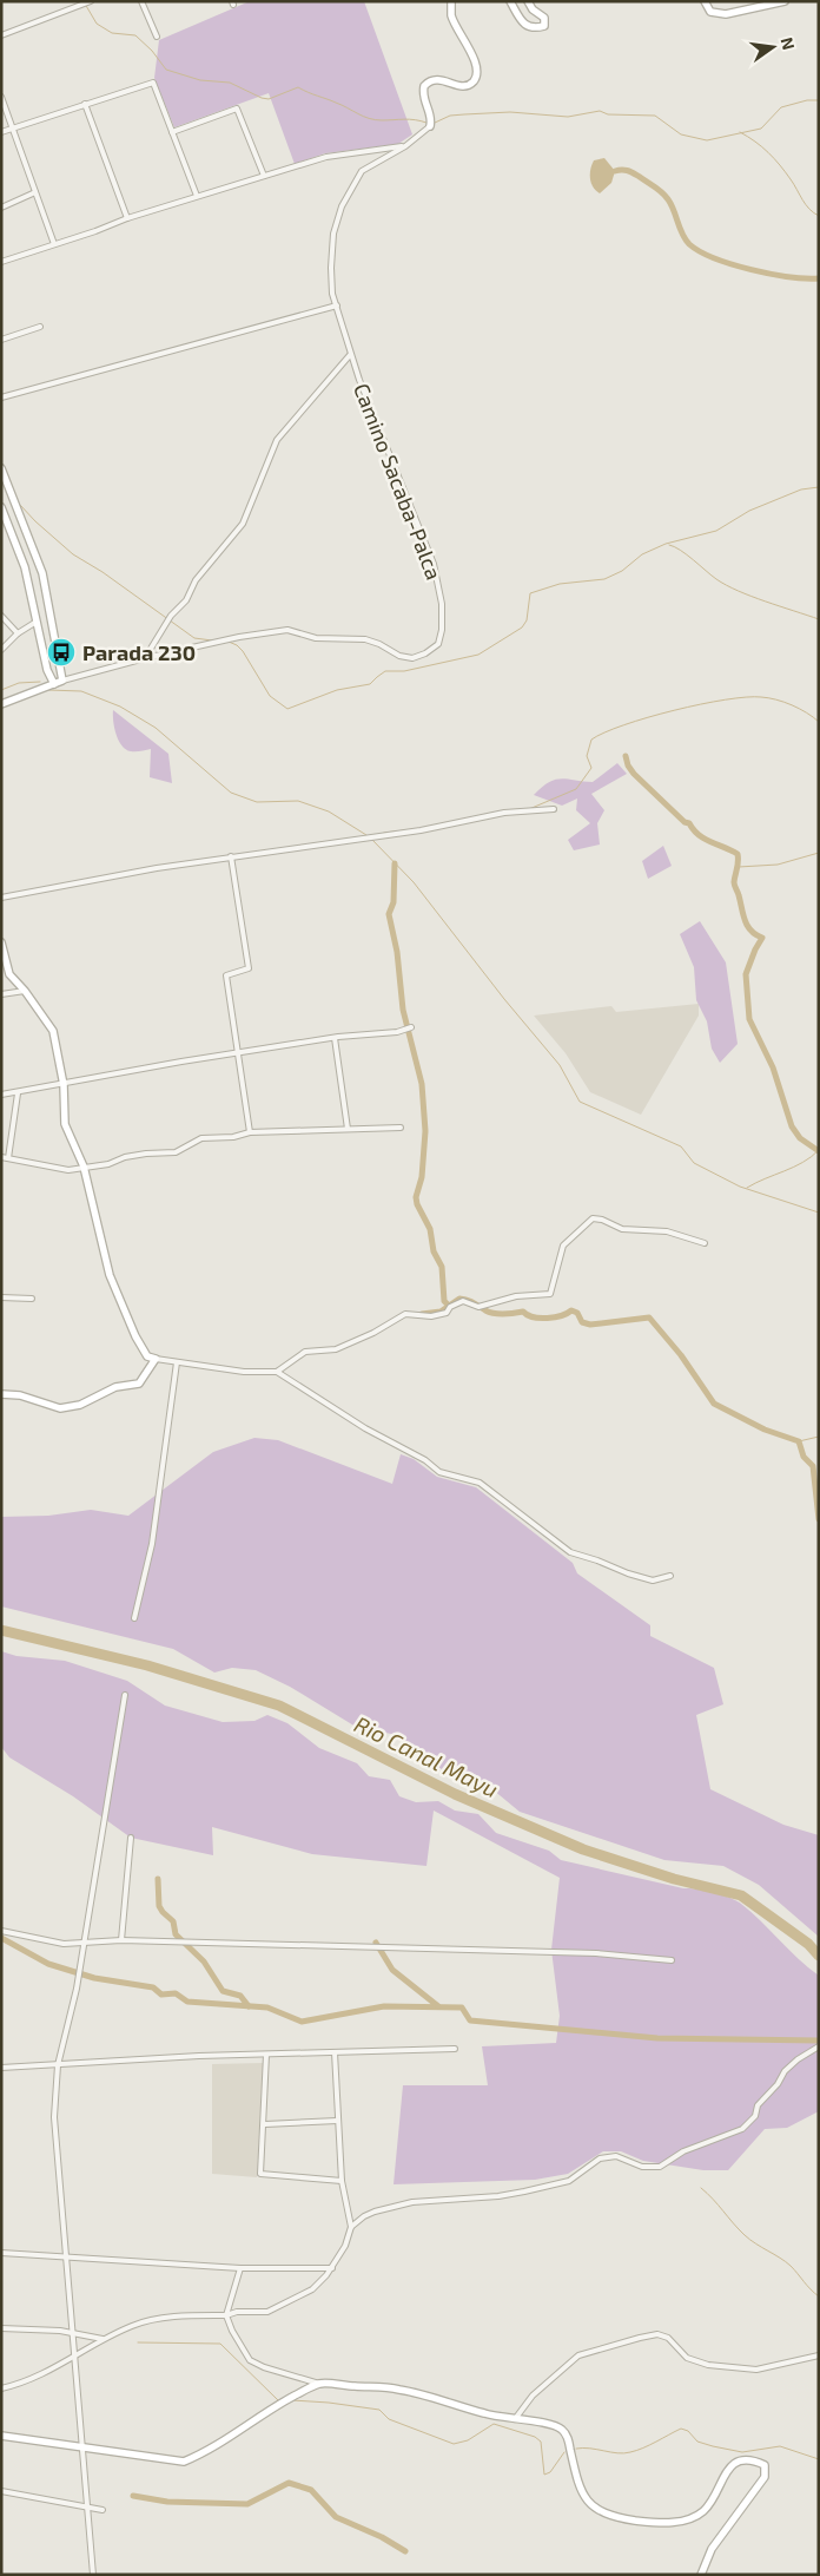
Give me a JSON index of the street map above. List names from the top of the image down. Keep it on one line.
{"streets":{"street":["Camino Sacaba-Palca"]},"water":["Rio Canal Mayu"],"places":{"bus stop":["Parada 230"]},"north":"right"}
